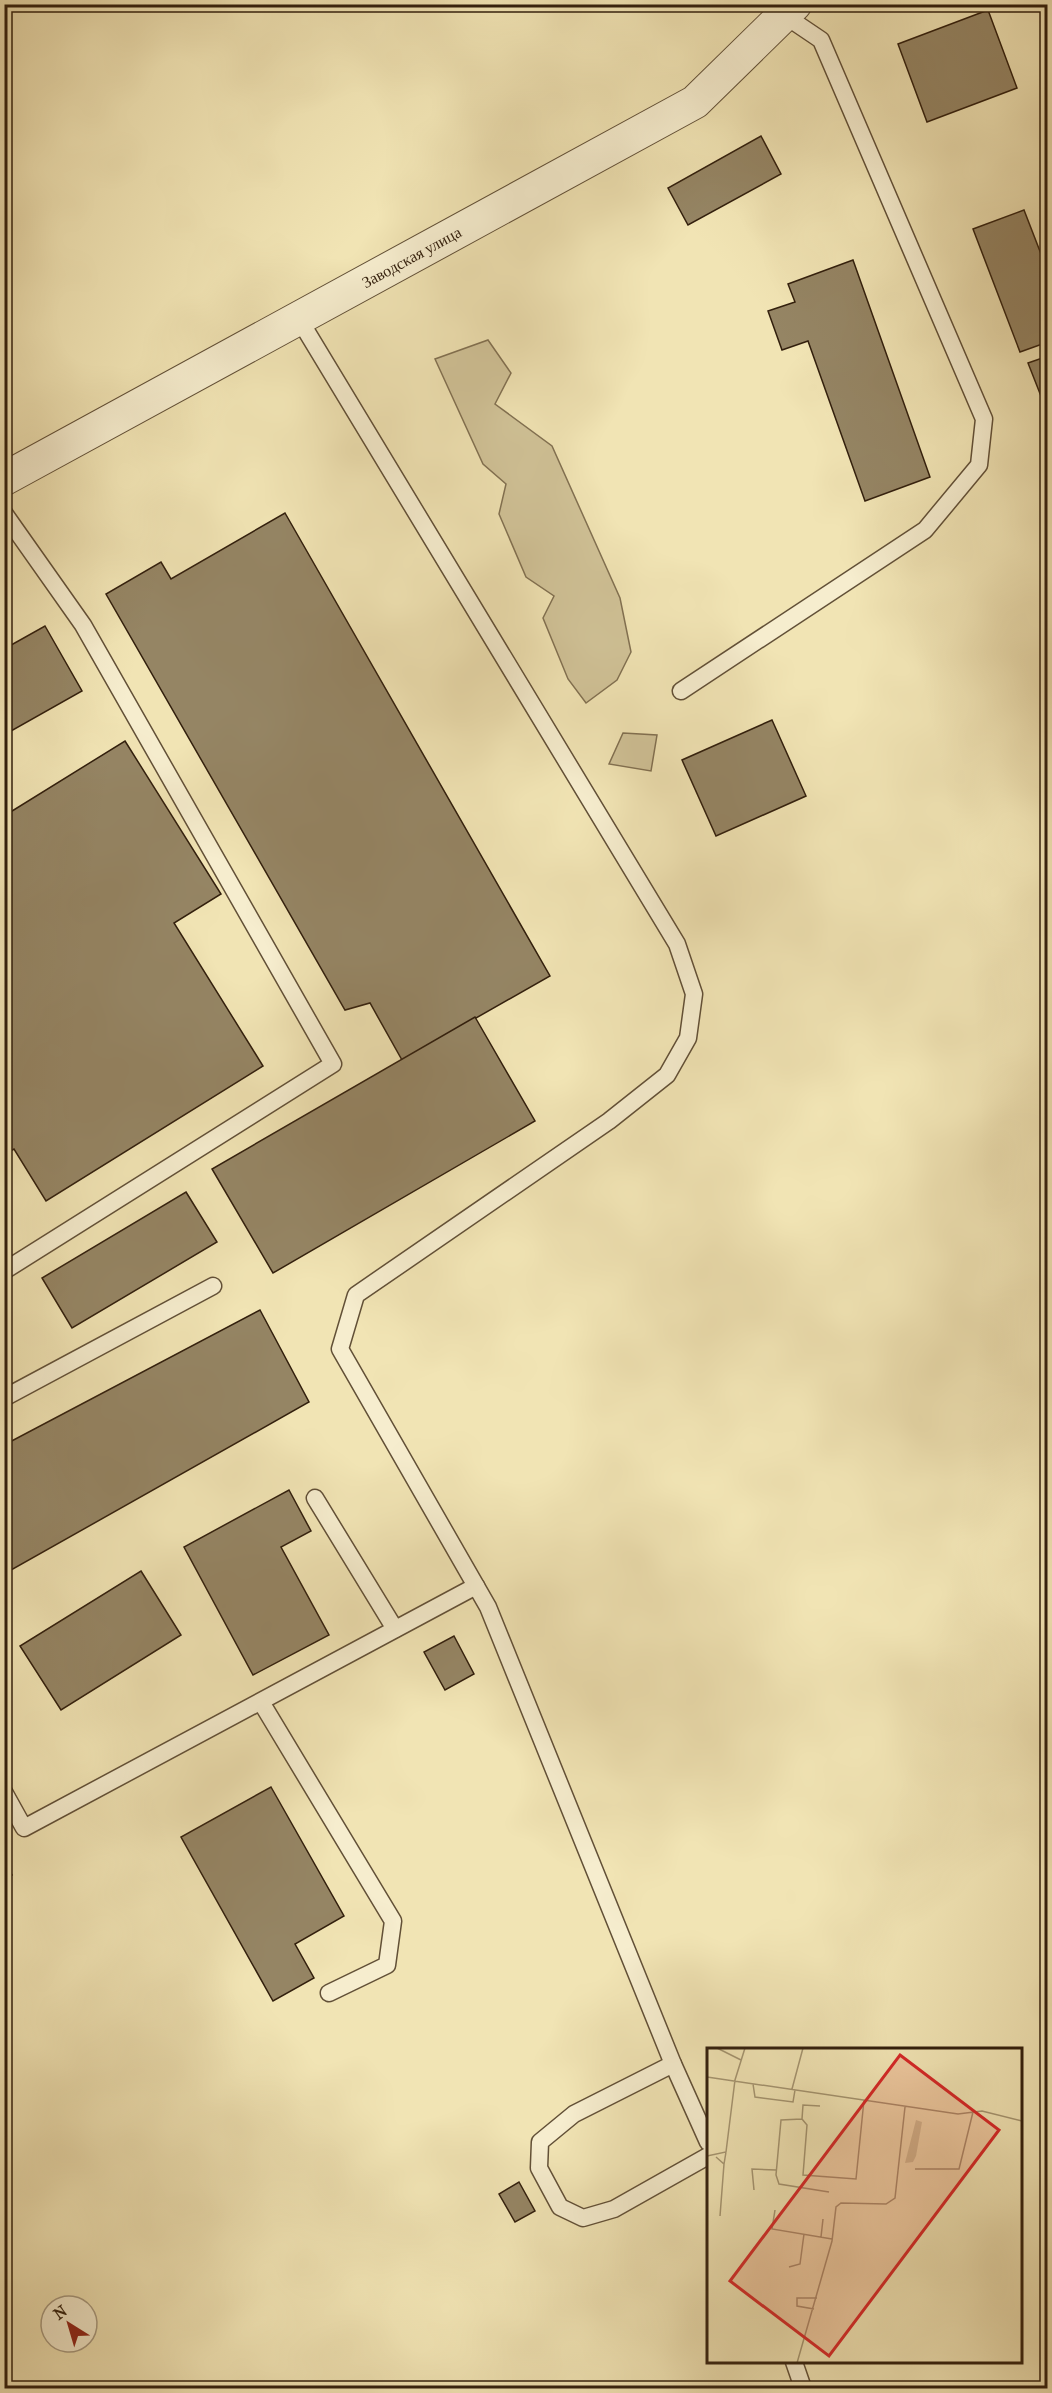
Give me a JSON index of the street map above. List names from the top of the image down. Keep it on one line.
{"streets":{"street":["Заводская улица"]},"north":"top left"}
